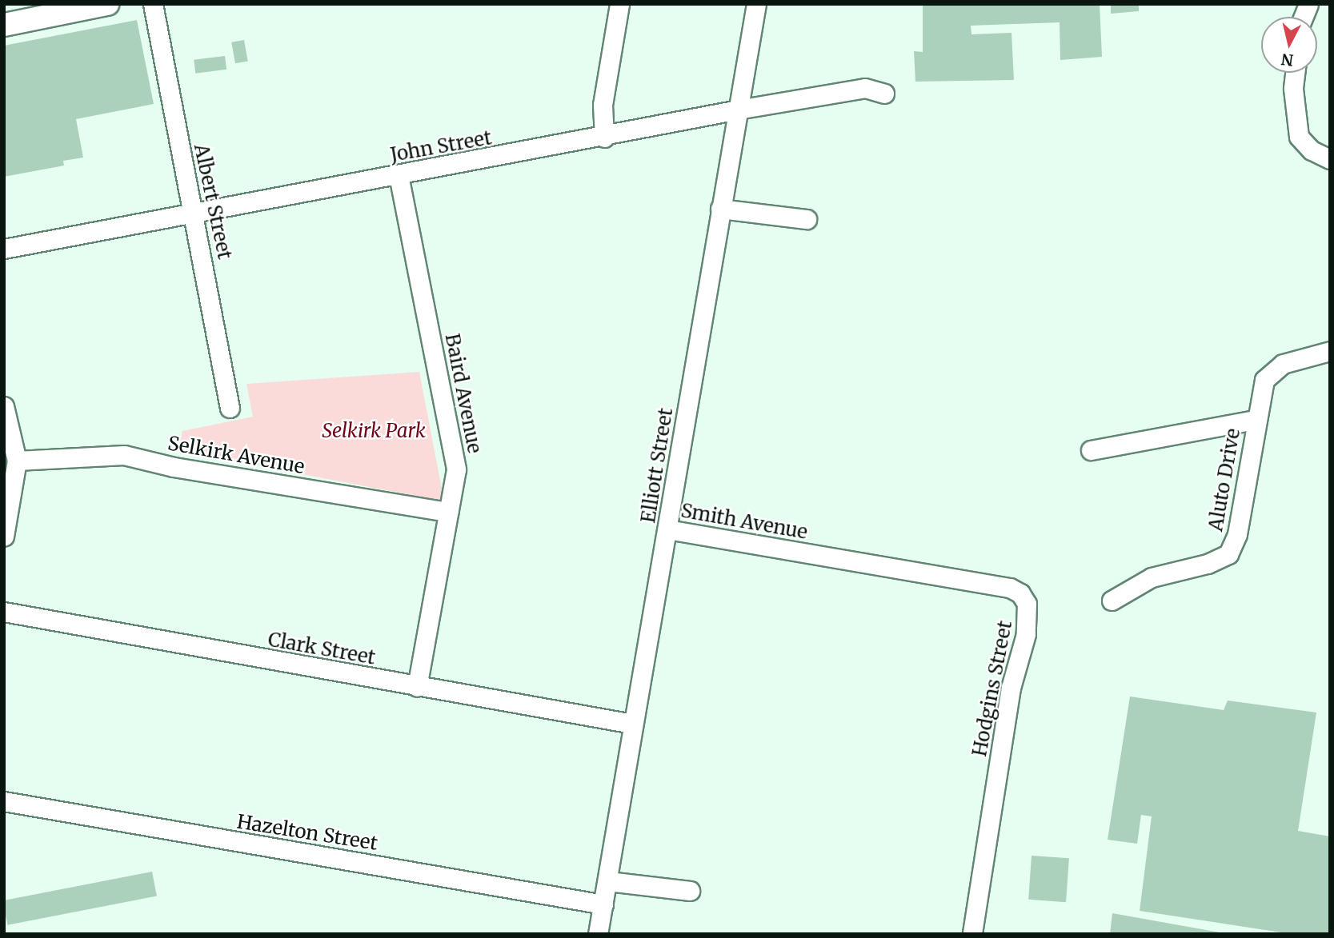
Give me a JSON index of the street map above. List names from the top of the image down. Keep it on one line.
{"streets":{"street":["John Street","Albert Street","Baird Avenue","Selkirk Avenue","Elliott Street","Aluto Drive","Smith Avenue","Clark Street","Hodgins Street","Hazelton Street"]},"crossings":[["John Street","Albert Street"],["John Street","Baird Avenue"],["John Street","Elliott Street"],["Baird Avenue","Selkirk Avenue"],["Baird Avenue","Clark Street"],["Elliott Street","Smith Avenue"],["Elliott Street","Clark Street"],["Elliott Street","Hazelton Street"],["Smith Avenue","Hodgins Street"]],"parks":["Selkirk Park"],"north":"bottom"}
